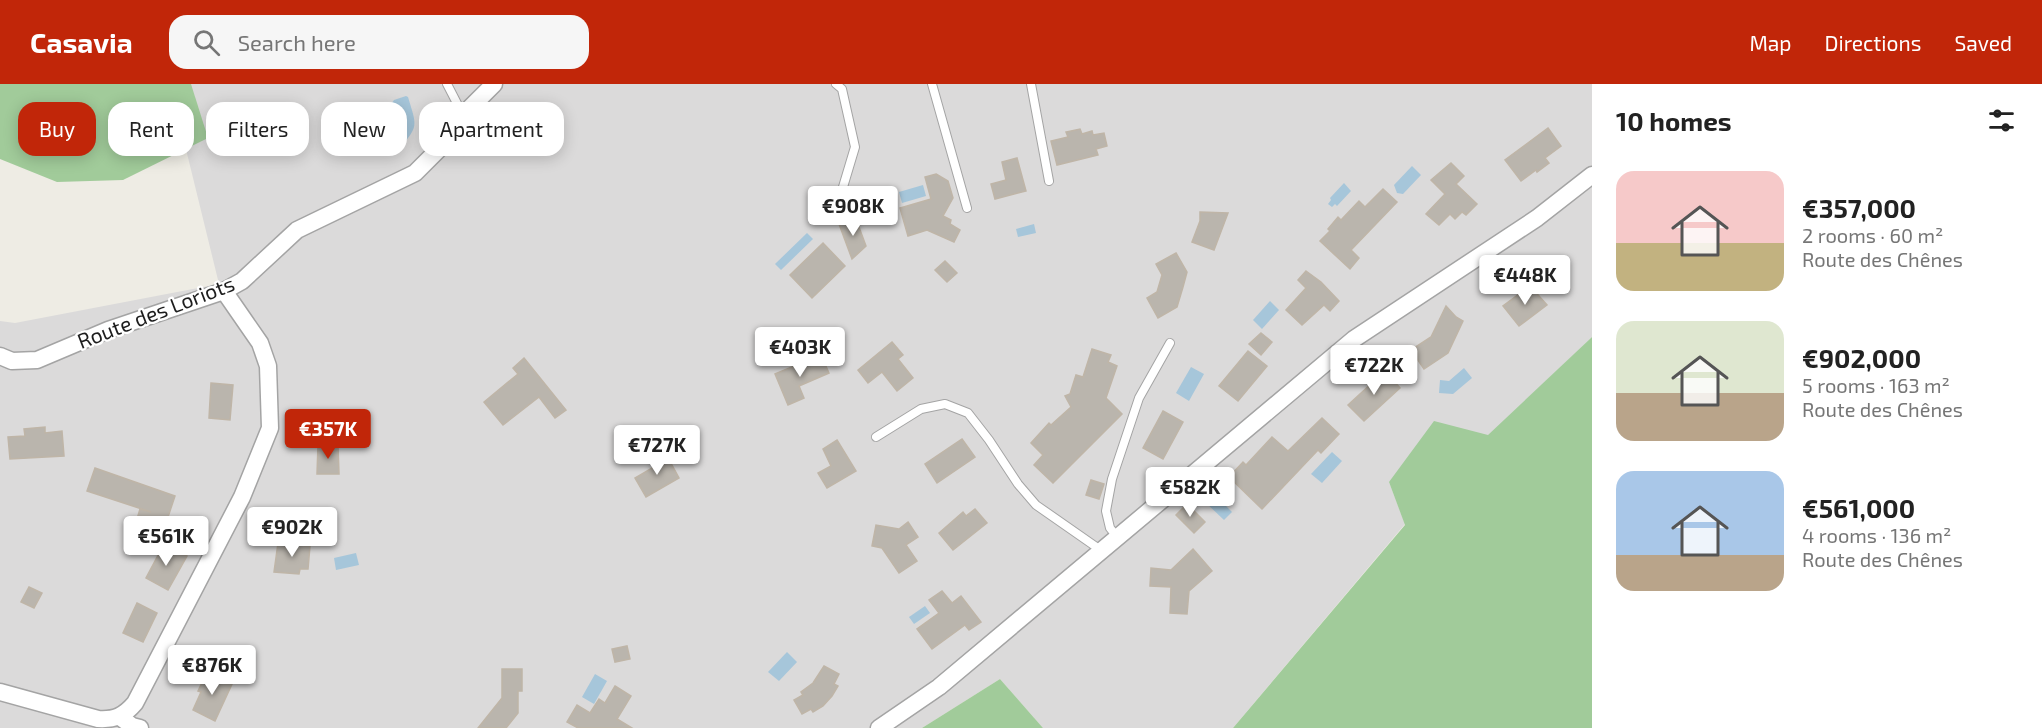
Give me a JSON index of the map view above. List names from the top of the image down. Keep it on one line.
{"streets":{"street":["Route des Loriots"]},"page":{"header":"Casavia","search":"Search here","nav":["Map","Directions","Saved"],"heading":"10 homes","chip":["Buy","Rent","Filters","New","Apartment"],"list":[{"name":"€357,000","note":"2 rooms · 60 m² · Route des Chênes"},{"name":"€902,000","note":"5 rooms · 163 m² · Route des Chênes"},{"name":"€561,000","note":"4 rooms · 136 m² · Route des Chênes"}],"price":["€908K","€448K","€403K","€722K","€357K","€727K","€582K","€902K","€561K","€876K"]}}
